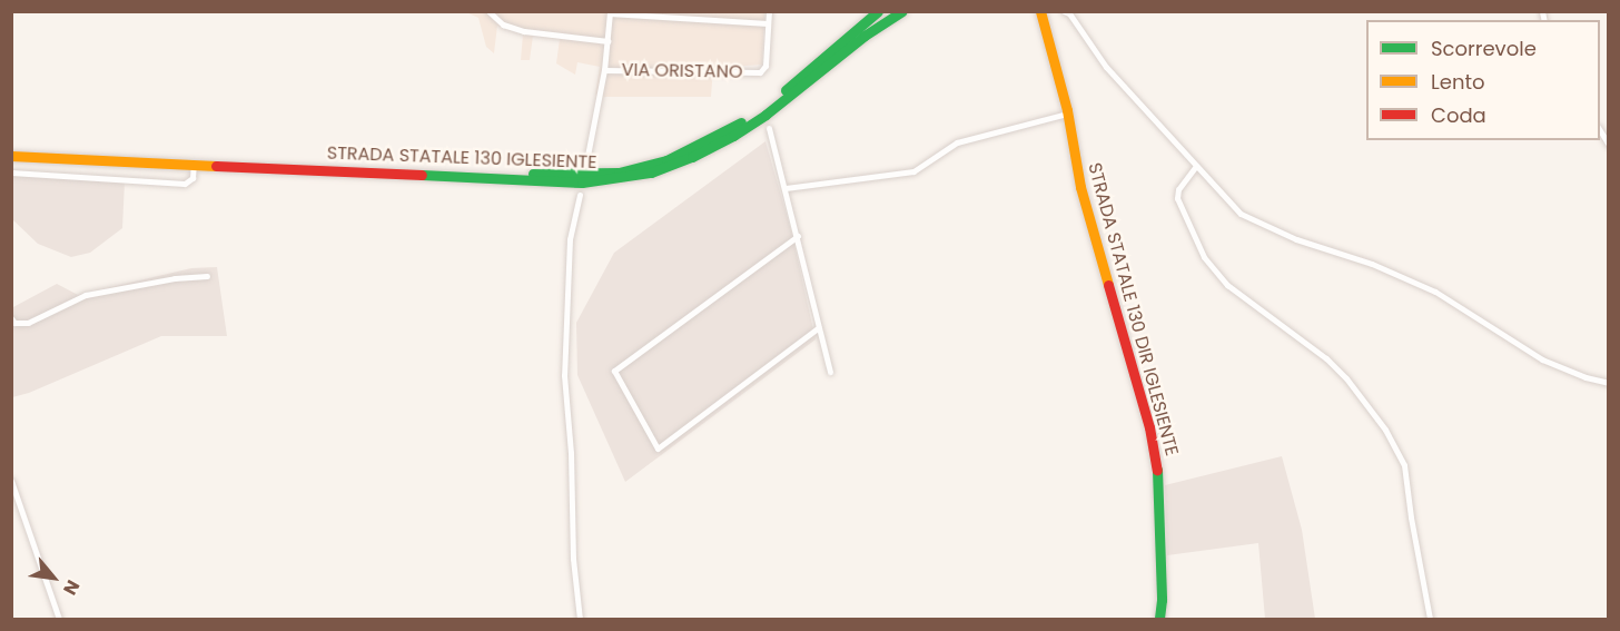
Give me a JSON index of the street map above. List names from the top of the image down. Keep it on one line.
{"streets":{"main road":["STRADA STATALE 130 IGLESIENTE","STRADA STATALE 130 DIR IGLESIENTE"],"street":["VIA ORISTANO"]},"legend":["Scorrevole","Lento","Coda"],"north":"bottom right"}
